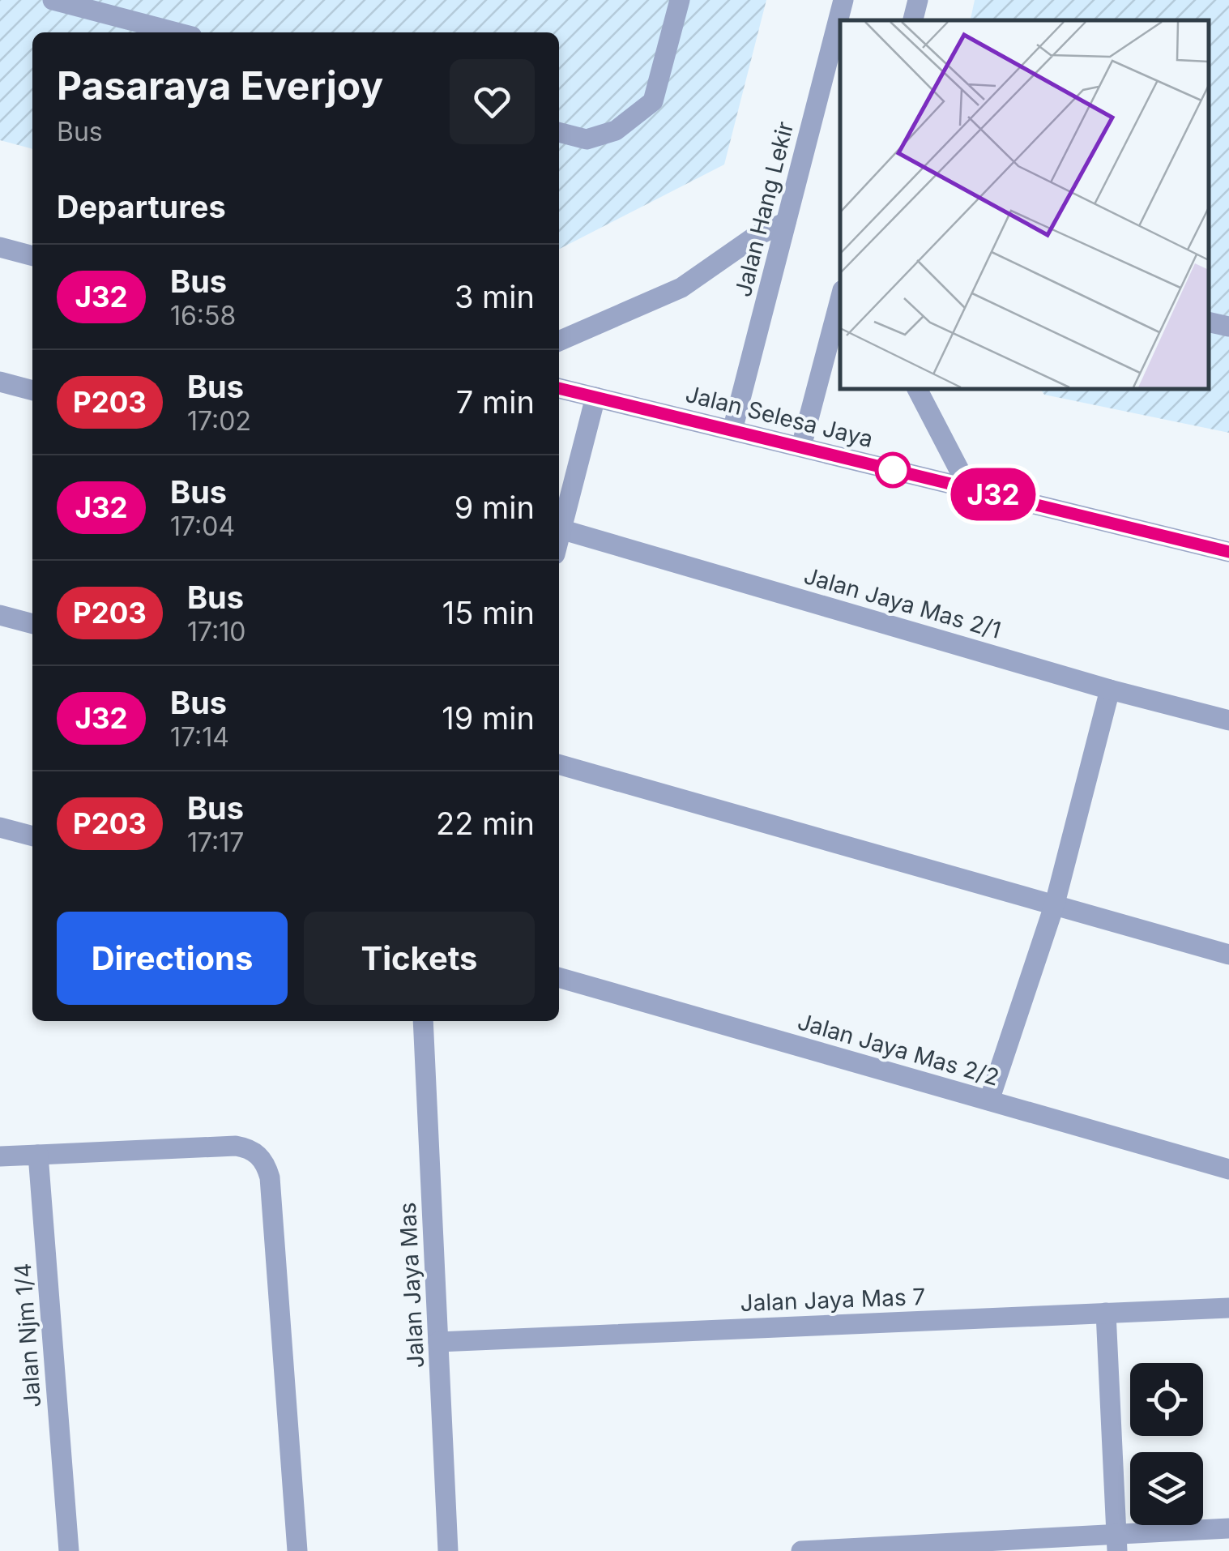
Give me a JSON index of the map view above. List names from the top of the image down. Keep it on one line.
{"streets":{"street":["Jalan Hang Lekir","Jalan Selesa Jaya","Jalan Jaya Mas 2/1","Jalan Jaya Mas 2/2","Jalan Jaya Mas","Jalan Jaya Mas 7","Jalan Njm 1/4"]},"crossings":[["Jalan Hang Lekir","Jalan Selesa Jaya"],["Jalan Jaya Mas","Jalan Jaya Mas 7"]],"lines":["bus line J32"],"page":{"on_map":"J32","heading":[["Pasaraya Everjoy","Bus"],"Departures"],"list":[{"mark":"J32","name":"Bus","note":"16:58","value":"3 min"},{"mark":"P203","name":"Bus","note":"17:02","value":"7 min"},{"mark":"J32","name":"Bus","note":"17:04","value":"9 min"},{"mark":"P203","name":"Bus","note":"17:10","value":"15 min"},{"mark":"J32","name":"Bus","note":"17:14","value":"19 min"},{"mark":"P203","name":"Bus","note":"17:17","value":"22 min"}],"buttons":["Directions","Tickets"]}}
